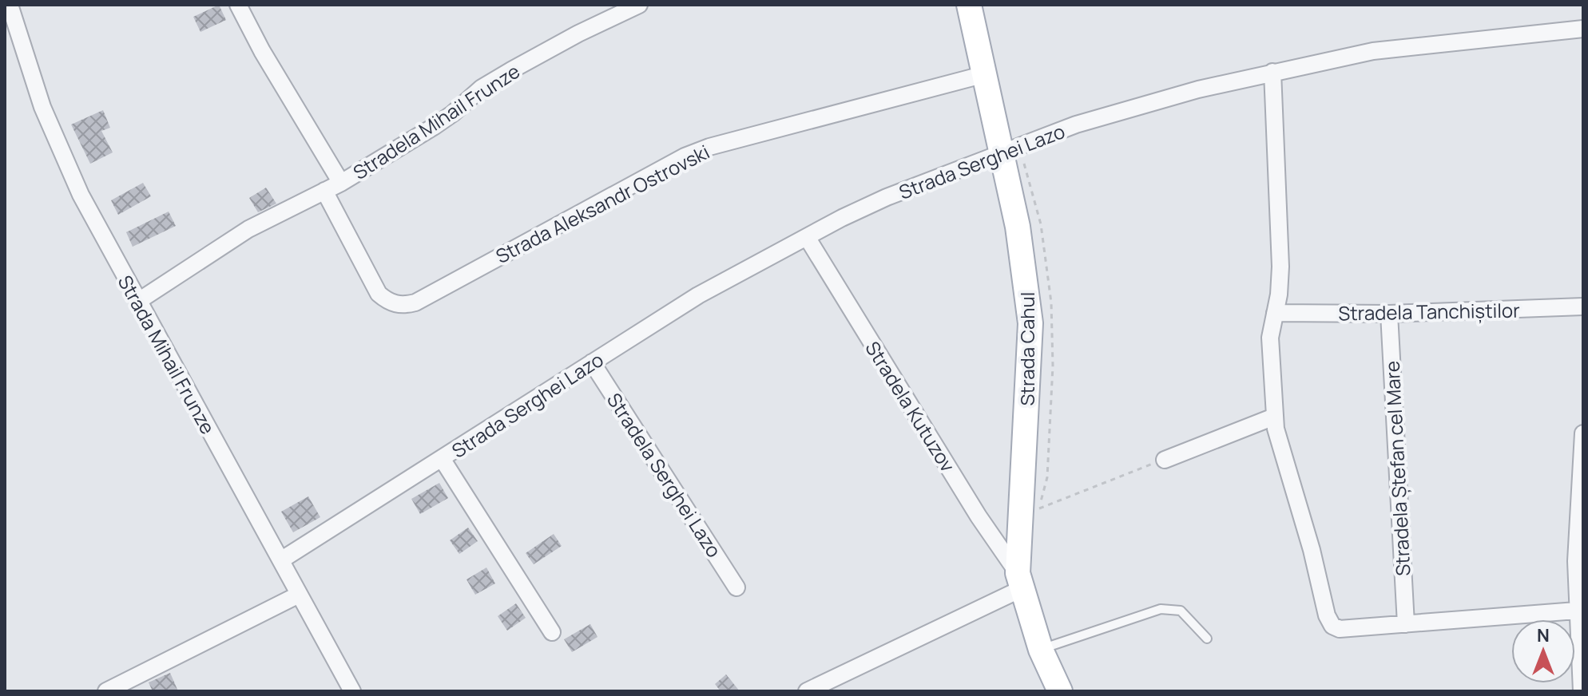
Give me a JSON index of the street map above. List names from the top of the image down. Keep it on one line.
{"streets":{"main road":["Strada Cahul"],"street":["Stradela Mihail Frunze","Strada Serghei Lazo","Strada Aleksandr Ostrovski","Stradela Tanchiștilor","Strada Mihail Frunze","Stradela Kutuzov","Stradela Ștefan cel Mare","Stradela Serghei Lazo"]},"crossings":[["Stradela Mihail Frunze","Strada Aleksandr Ostrovski"],["Stradela Mihail Frunze","Strada Mihail Frunze"],["Strada Serghei Lazo","Strada Cahul"],["Strada Serghei Lazo","Strada Mihail Frunze"],["Strada Serghei Lazo","Stradela Kutuzov"],["Strada Serghei Lazo","Stradela Serghei Lazo"],["Strada Aleksandr Ostrovski","Strada Cahul"],["Stradela Tanchiștilor","Stradela Ștefan cel Mare"],["Strada Cahul","Stradela Kutuzov"]],"north":"top"}
